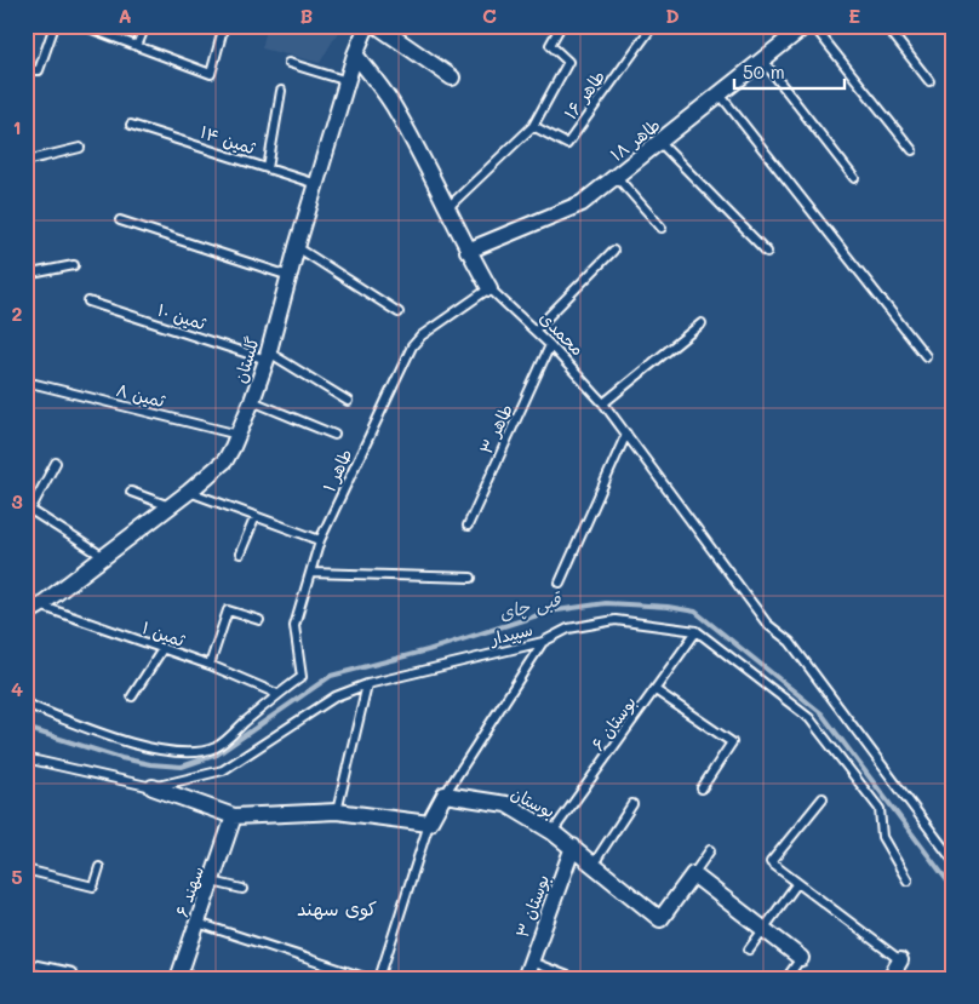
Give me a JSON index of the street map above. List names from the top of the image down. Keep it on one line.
{"streets":{"street":["طاهر ۱۸","محمدی","گلستان","بوستان","سهند ۶","بوستان ۳"],"lane":["طاهر ۱۶","ثمین ۱۴","ثمین ۱۰","ثمین ۸","طاهر ۳","طاهر ۱","ثمین ۱","سپیدار","بوستان ۶"]},"crossings":[["ثمین ۱۴","گلستان"],["طاهر ۱۸","محمدی"],["ثمین ۱۰","گلستان"],["محمدی","گلستان"],["محمدی","طاهر ۳"],["محمدی","طاهر ۱"],["گلستان","ثمین ۸"],["گلستان","ثمین ۱"],["طاهر ۱","ثمین ۱"],["سپیدار","بوستان ۶"],["بوستان ۶","بوستان"],["بوستان","بوستان ۳"]],"districts":["کوی سهند"],"water":["قبی چای"],"scale_bar":"50 m","grid":{"columns":["A","B","C","D","E"],"rows":["1","2","3","4","5"]}}
